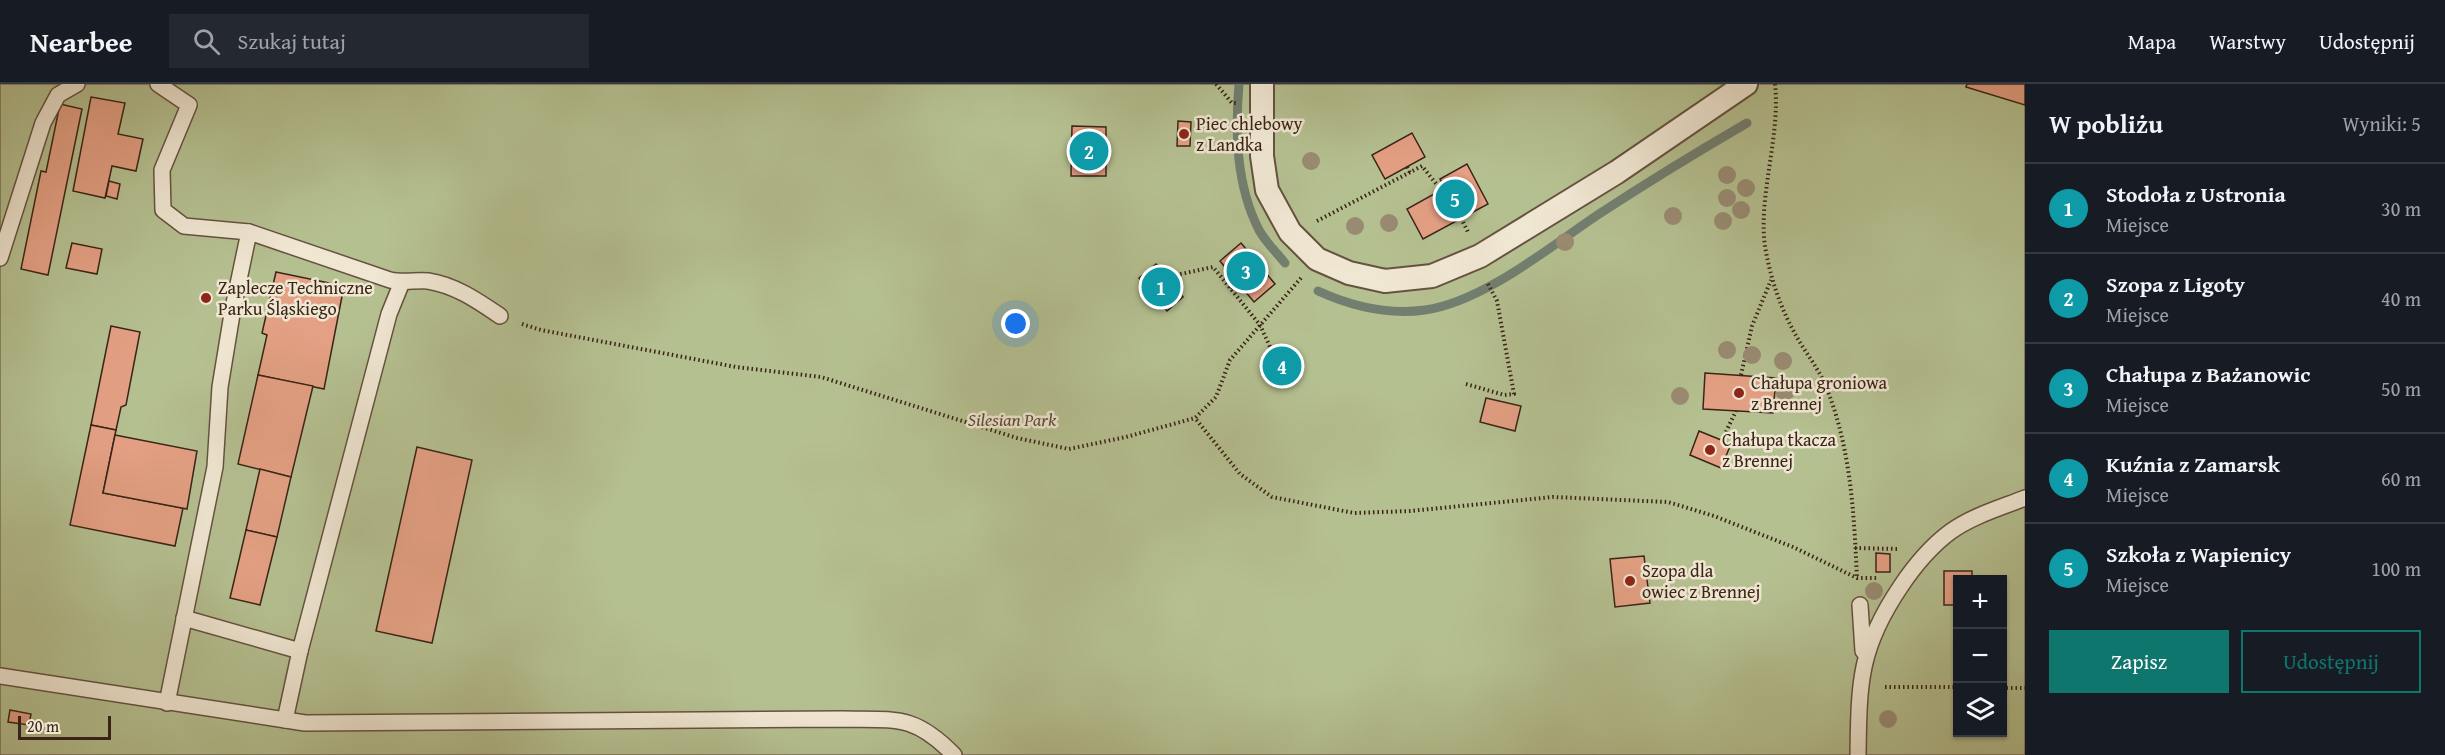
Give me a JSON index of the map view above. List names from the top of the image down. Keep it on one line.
{"parks":["Silesian Park"],"places":["Piec chlebowy z Landka","Zaplecze Techniczne Parku Śląskiego","Chałupa groniowa z Brennej","Chałupa tkacza z Brennej","Szopa dla owiec z Brennej"],"scale_bar":"20 m","page":{"header":"Nearbee","search":"Szukaj tutaj","nav":["Mapa","Warstwy","Udostępnij"],"heading":["W pobliżu","Wyniki: 5"],"pins":["2","5","3","1","4"],"list":[{"mark":"1","name":"Stodoła z Ustronia","note":"Miejsce","value":"30 m"},{"mark":"2","name":"Szopa z Ligoty","note":"Miejsce","value":"40 m"},{"mark":"3","name":"Chałupa z Bażanowic","note":"Miejsce","value":"50 m"},{"mark":"4","name":"Kuźnia z Zamarsk","note":"Miejsce","value":"60 m"},{"mark":"5","name":"Szkoła z Wapienicy","note":"Miejsce","value":"100 m"}],"map_buttons":["+","−"],"buttons":["Zapisz","Udostępnij"],"scale":"20 m"}}
